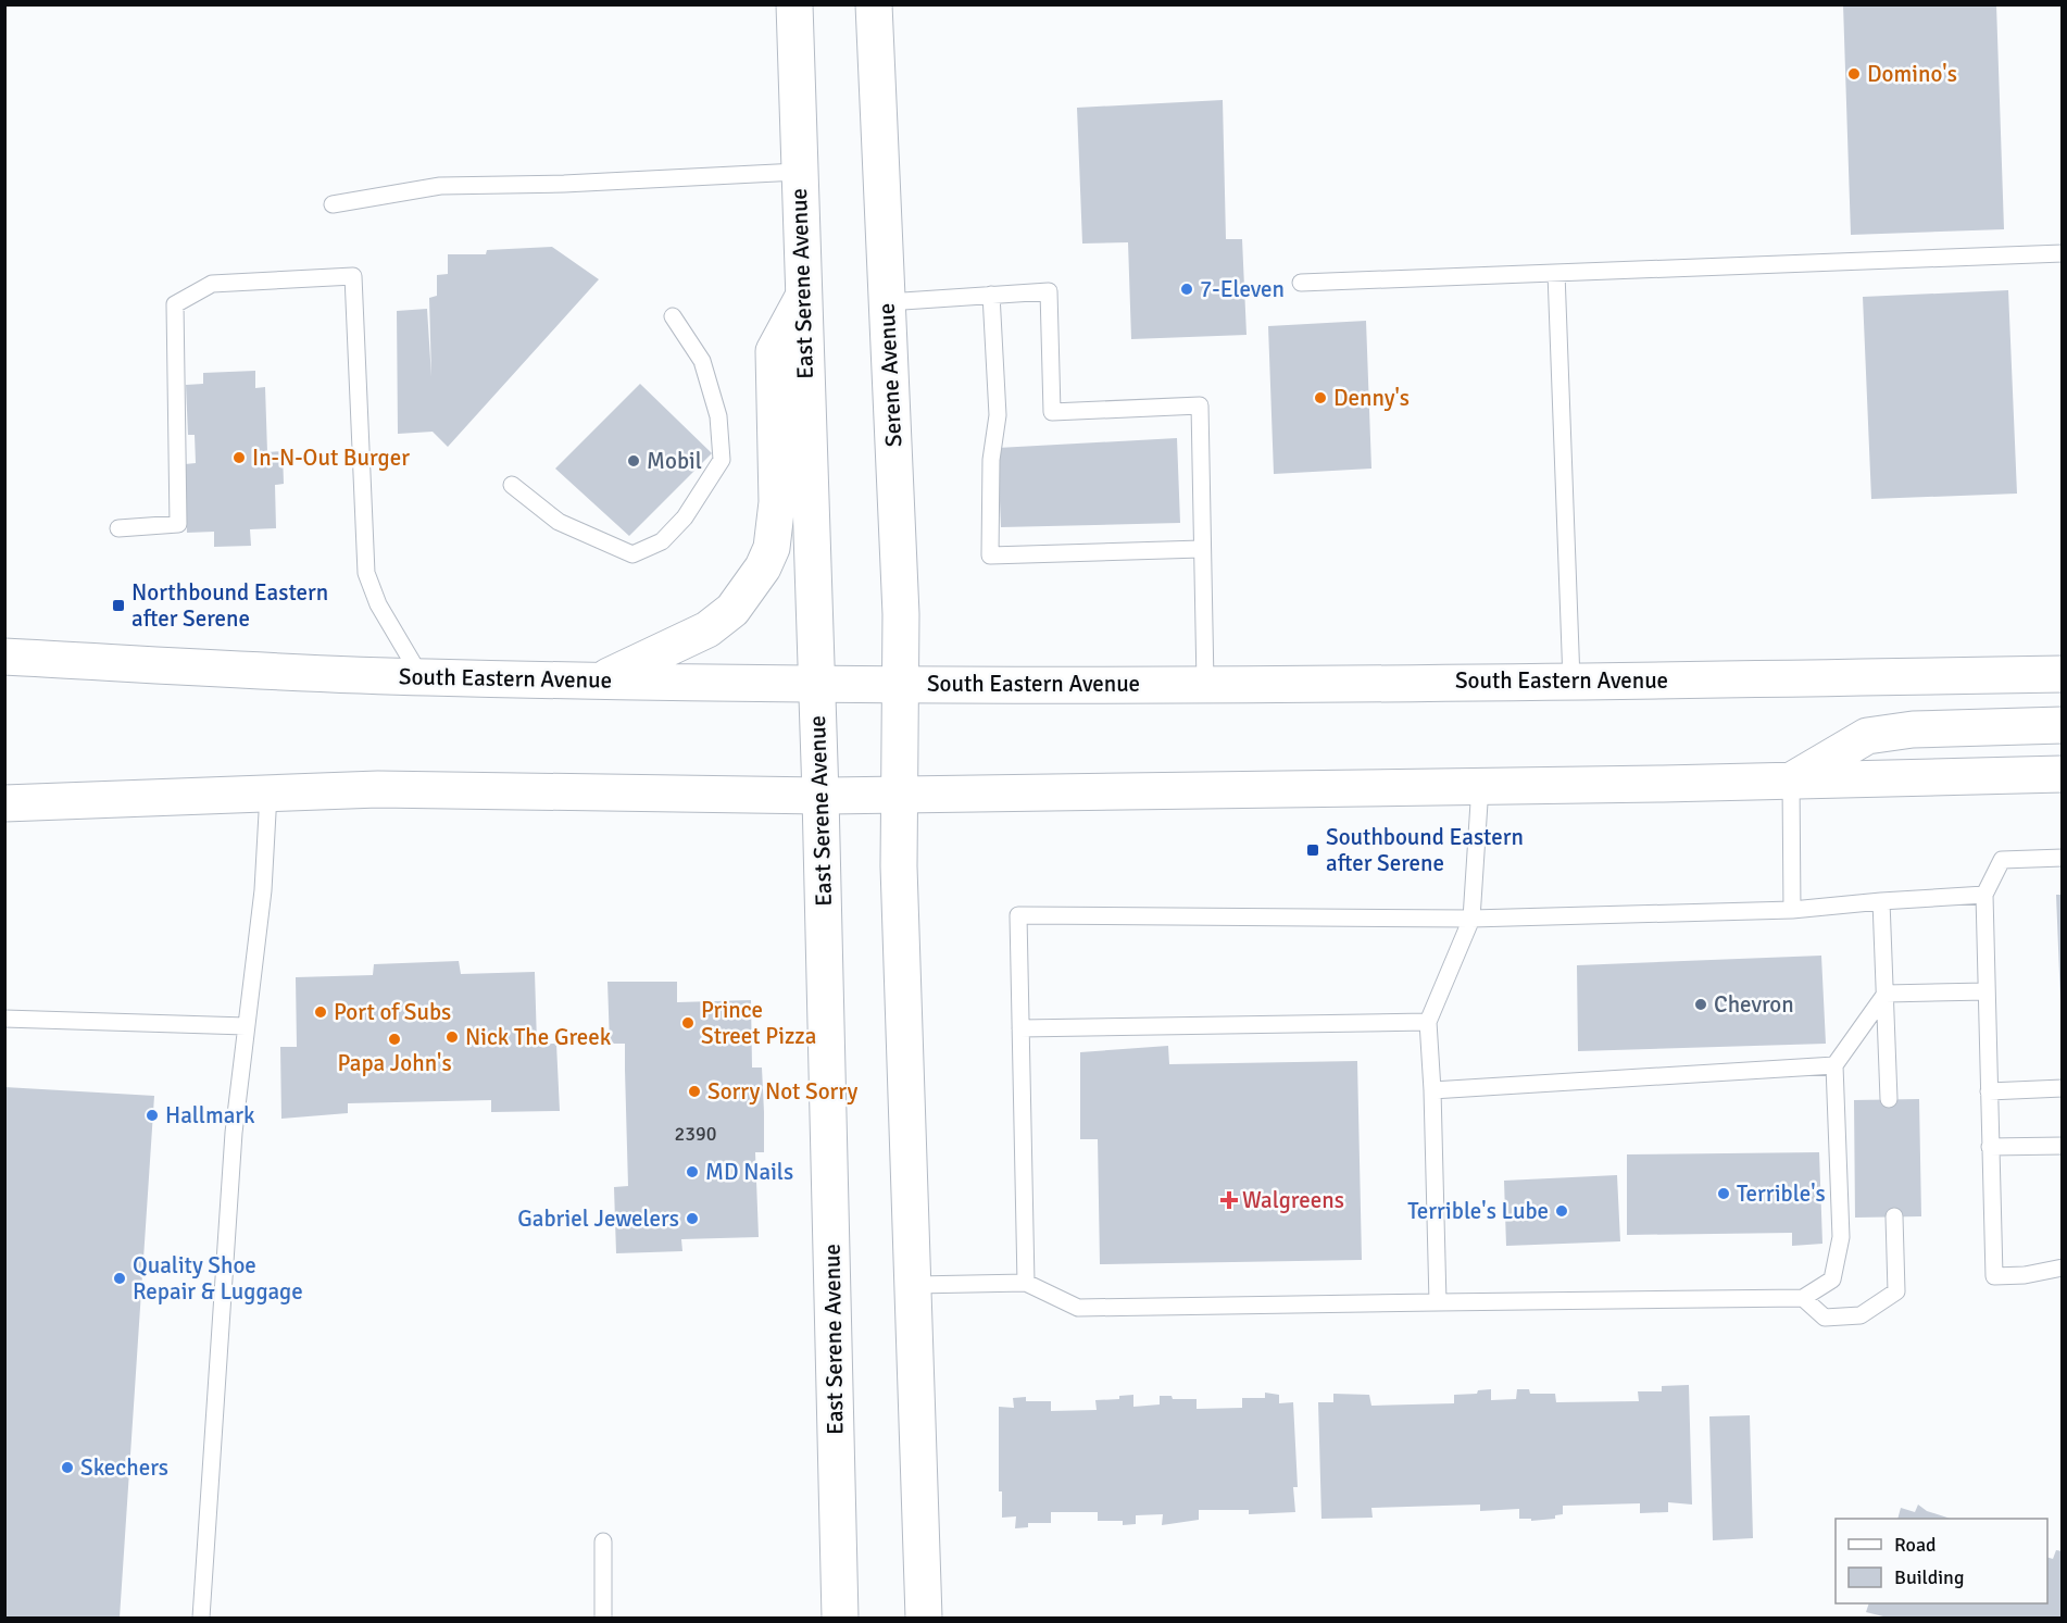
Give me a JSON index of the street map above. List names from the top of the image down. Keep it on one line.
{"streets":{"main road":["East Serene Avenue","Serene Avenue","South Eastern Avenue"]},"crossings":[["East Serene Avenue","South Eastern Avenue"],["Serene Avenue","South Eastern Avenue"]],"places":{"other":["Domino's","7-Eleven","Denny's","In-N-Out Burger","Mobil","Chevron","Port of Subs","Prince Street Pizza","Nick The Greek","Papa John's","Sorry Not Sorry","Hallmark","MD Nails","Terrible's","Terrible's Lube","Gabriel Jewelers","Quality Shoe Repair & Luggage","Skechers"],"transit":["Northbound Eastern after Serene","Southbound Eastern after Serene"],"health":["Walgreens"]},"house_numbers":["2390"],"legend":["Road","Building"]}
